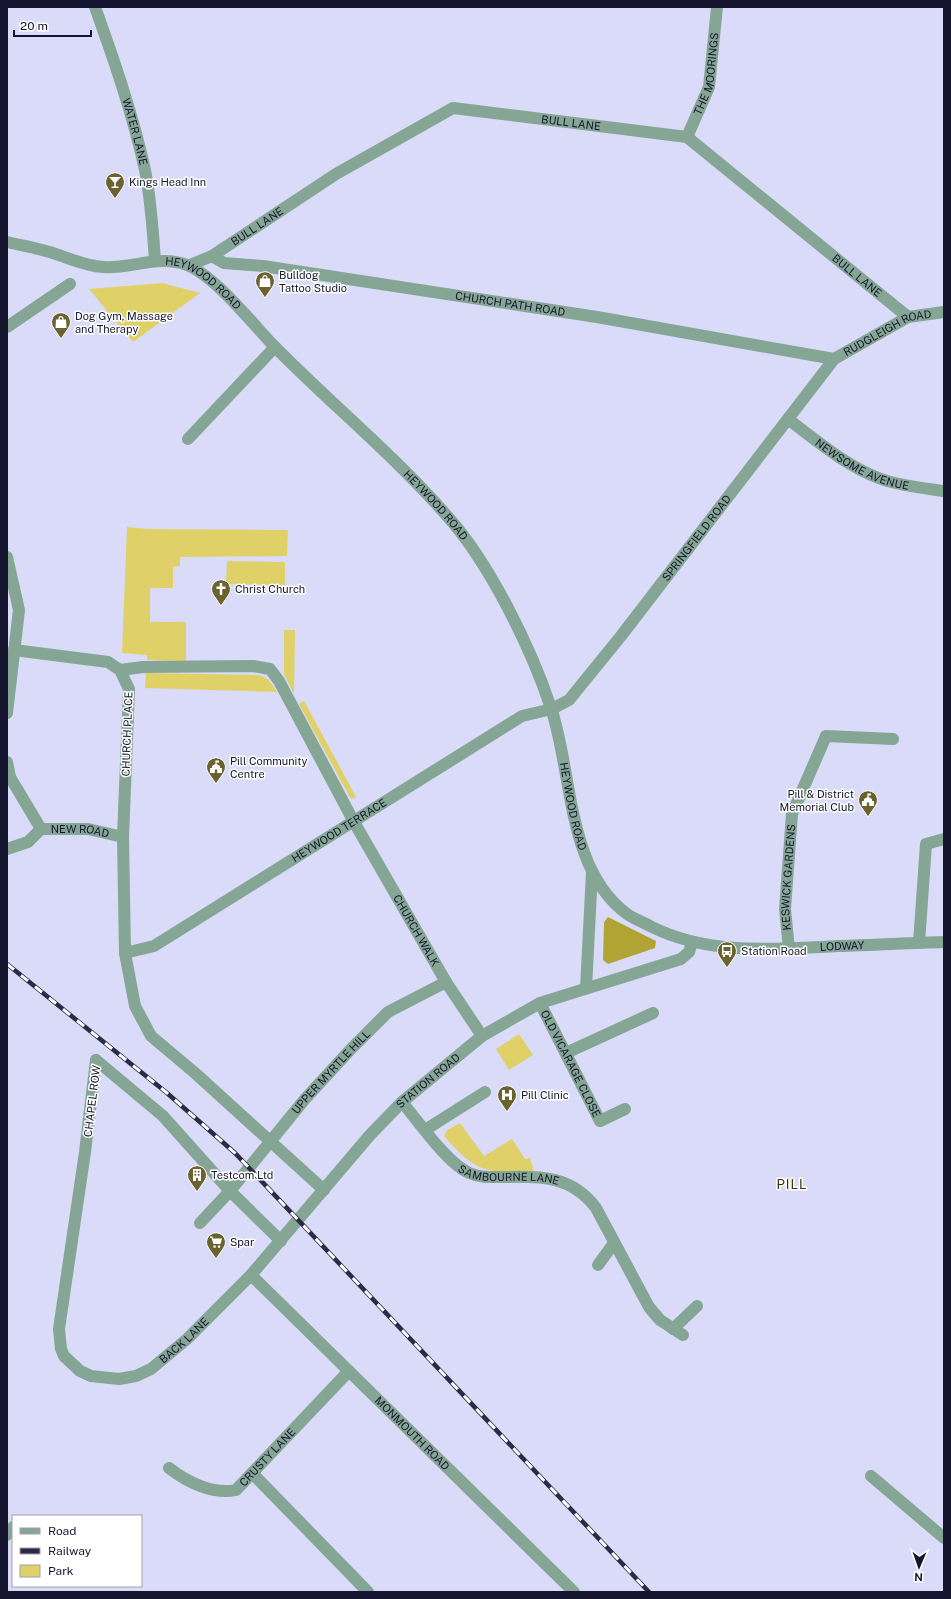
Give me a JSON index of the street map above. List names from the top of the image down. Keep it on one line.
{"streets":{"street":["THE MOORINGS","BULL LANE","WATER LANE","HEYWOOD ROAD","CHURCH PATH ROAD","RUDGLEIGH ROAD","NEWSOME AVENUE","SPRINGFIELD ROAD","CHURCH PLACE","HEYWOOD TERRACE","NEW ROAD","KESWICK GARDENS","CHURCH WALK","LODWAY","OLD VICARAGE CLOSE","UPPER MYRTLE HILL","STATION ROAD","CHAPEL ROW","SAMBOURNE LANE","BACK LANE","MONMOUTH ROAD","CRUSTY LANE"]},"crossings":[["THE MOORINGS","BULL LANE"],["BULL LANE","CHURCH PATH ROAD"],["BULL LANE","RUDGLEIGH ROAD"],["WATER LANE","HEYWOOD ROAD"],["HEYWOOD ROAD","SPRINGFIELD ROAD"],["HEYWOOD ROAD","HEYWOOD TERRACE"],["HEYWOOD ROAD","LODWAY"],["HEYWOOD ROAD","STATION ROAD"],["CHURCH PATH ROAD","RUDGLEIGH ROAD"],["CHURCH PATH ROAD","SPRINGFIELD ROAD"],["RUDGLEIGH ROAD","SPRINGFIELD ROAD"],["NEWSOME AVENUE","SPRINGFIELD ROAD"],["SPRINGFIELD ROAD","HEYWOOD TERRACE"],["CHURCH PLACE","HEYWOOD TERRACE"],["CHURCH PLACE","NEW ROAD"],["CHURCH PLACE","CHURCH WALK"],["CHURCH PLACE","UPPER MYRTLE HILL"],["CHURCH PLACE","STATION ROAD"],["HEYWOOD TERRACE","CHURCH WALK"],["KESWICK GARDENS","LODWAY"],["CHURCH WALK","UPPER MYRTLE HILL"],["CHURCH WALK","STATION ROAD"],["LODWAY","STATION ROAD"],["OLD VICARAGE CLOSE","STATION ROAD"],["UPPER MYRTLE HILL","CHAPEL ROW"],["STATION ROAD","CHAPEL ROW"],["STATION ROAD","SAMBOURNE LANE"],["STATION ROAD","BACK LANE"],["CHAPEL ROW","BACK LANE"],["BACK LANE","MONMOUTH ROAD"],["MONMOUTH ROAD","CRUSTY LANE"]],"districts":["PILL"],"places":{"bar":["Kings Head Inn"],"shop":["Bulldog Tattoo Studio","Dog Gym, Massage and Therapy"],"church":["Christ Church"],"public building":["Pill Community Centre","Pill & District Memorial Club"],"bus stop":["Station Road"],"hospital":["Pill Clinic"],"building":["Testcom Ltd"],"supermarket":["Spar"]},"legend":["Road","Railway","Park"],"scale_bar":"20 m","north":"bottom"}
